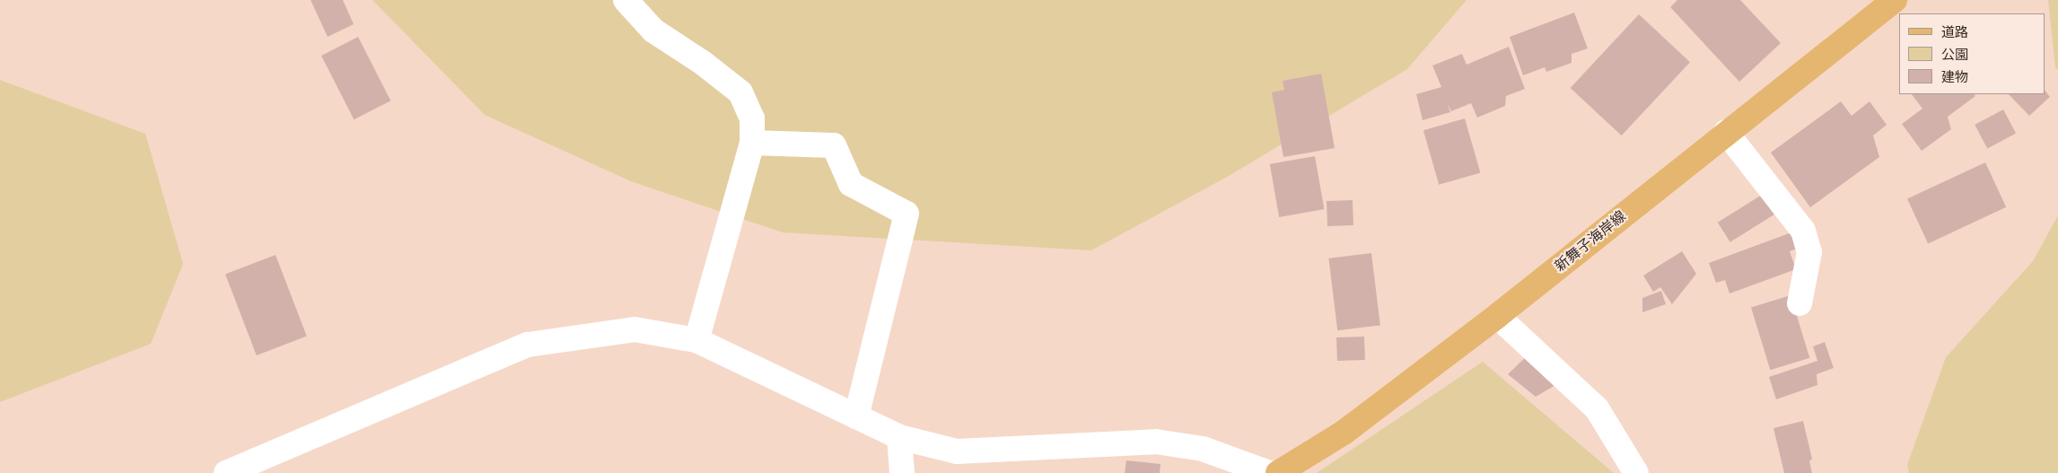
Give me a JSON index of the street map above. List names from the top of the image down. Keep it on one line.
{"streets":{"main road":["新舞子海岸線"]},"legend":["道路","公園","建物"]}
